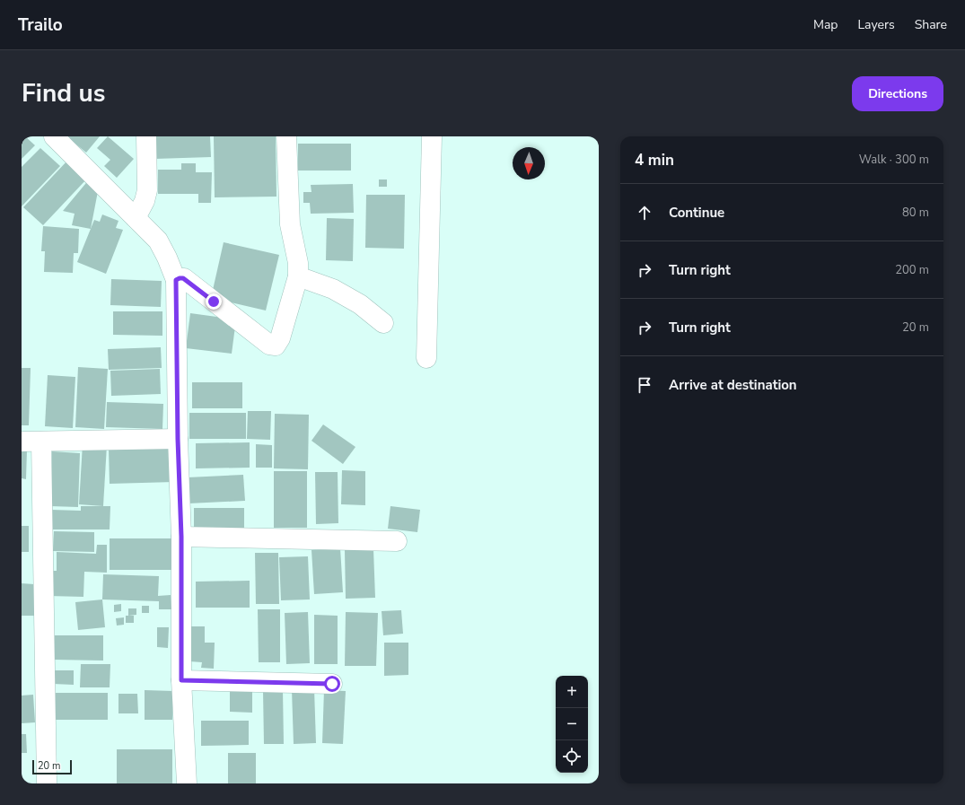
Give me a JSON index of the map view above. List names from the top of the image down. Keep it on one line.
{"scale_bar":"20 m","north":"bottom","page":{"header":"Trailo","nav":["Map","Layers","Share"],"title":"Find us","buttons":"Directions","heading":["4 min","Walk · 300 m"],"list":[["Continue","80 m"],["Turn right","200 m"],["Turn right","20 m"],"Arrive at destination"],"map_buttons":["+","−"],"scale":"20 m"}}
